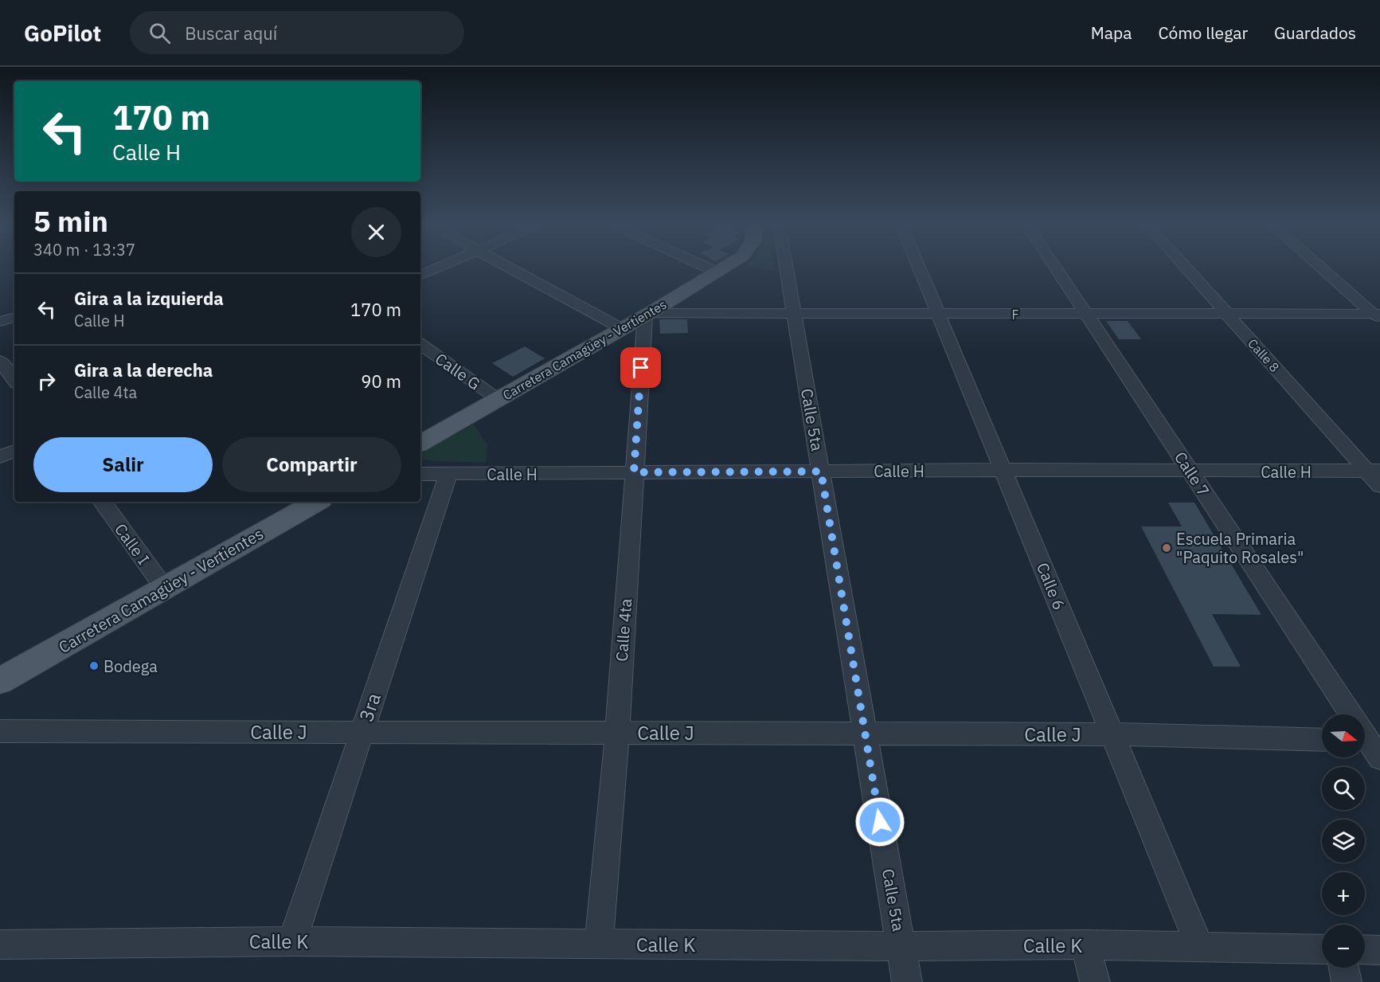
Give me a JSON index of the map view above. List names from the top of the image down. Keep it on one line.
{"streets":{"main road":["Carretera Camagüey - Vertientes"],"street":["F","Calle 8","Calle G","Calle 5ta","Calle H","Calle 7","Calle I","Calle 6","Calle 4ta","3ra","Calle J","Calle K"]},"crossings":[["F","Carretera Camagüey - Vertientes"],["F","Calle 8"],["F","Calle 5ta"],["F","Calle 7"],["F","Calle 6"],["F","Calle 4ta"],["Carretera Camagüey - Vertientes","Calle G"],["Carretera Camagüey - Vertientes","Calle I"],["Carretera Camagüey - Vertientes","Calle 4ta"],["Calle 8","Calle H"],["Calle 5ta","Calle H"],["Calle 5ta","Calle J"],["Calle 5ta","Calle K"],["Calle H","Calle 7"],["Calle H","Calle 6"],["Calle H","Calle 4ta"],["Calle H","3ra"],["Calle 6","Calle J"],["Calle 6","Calle K"],["Calle 4ta","Calle J"],["Calle 4ta","Calle K"],["3ra","Calle J"],["3ra","Calle K"]],"places":["Escuela Primaria \"Paquito Rosales\"","Bodega"],"north":"right","page":{"header":"GoPilot","search":"Buscar aquí","nav":["Mapa","Cómo llegar","Guardados"],"turn":["170 m","Calle H"],"heading":["5 min","340 m · 13:37"],"list":[{"name":"Gira a la izquierda","note":"Calle H","value":"170 m"},{"name":"Gira a la derecha","note":"Calle 4ta","value":"90 m"}],"buttons":["Salir","Compartir"],"map_buttons":["+","−"]}}
